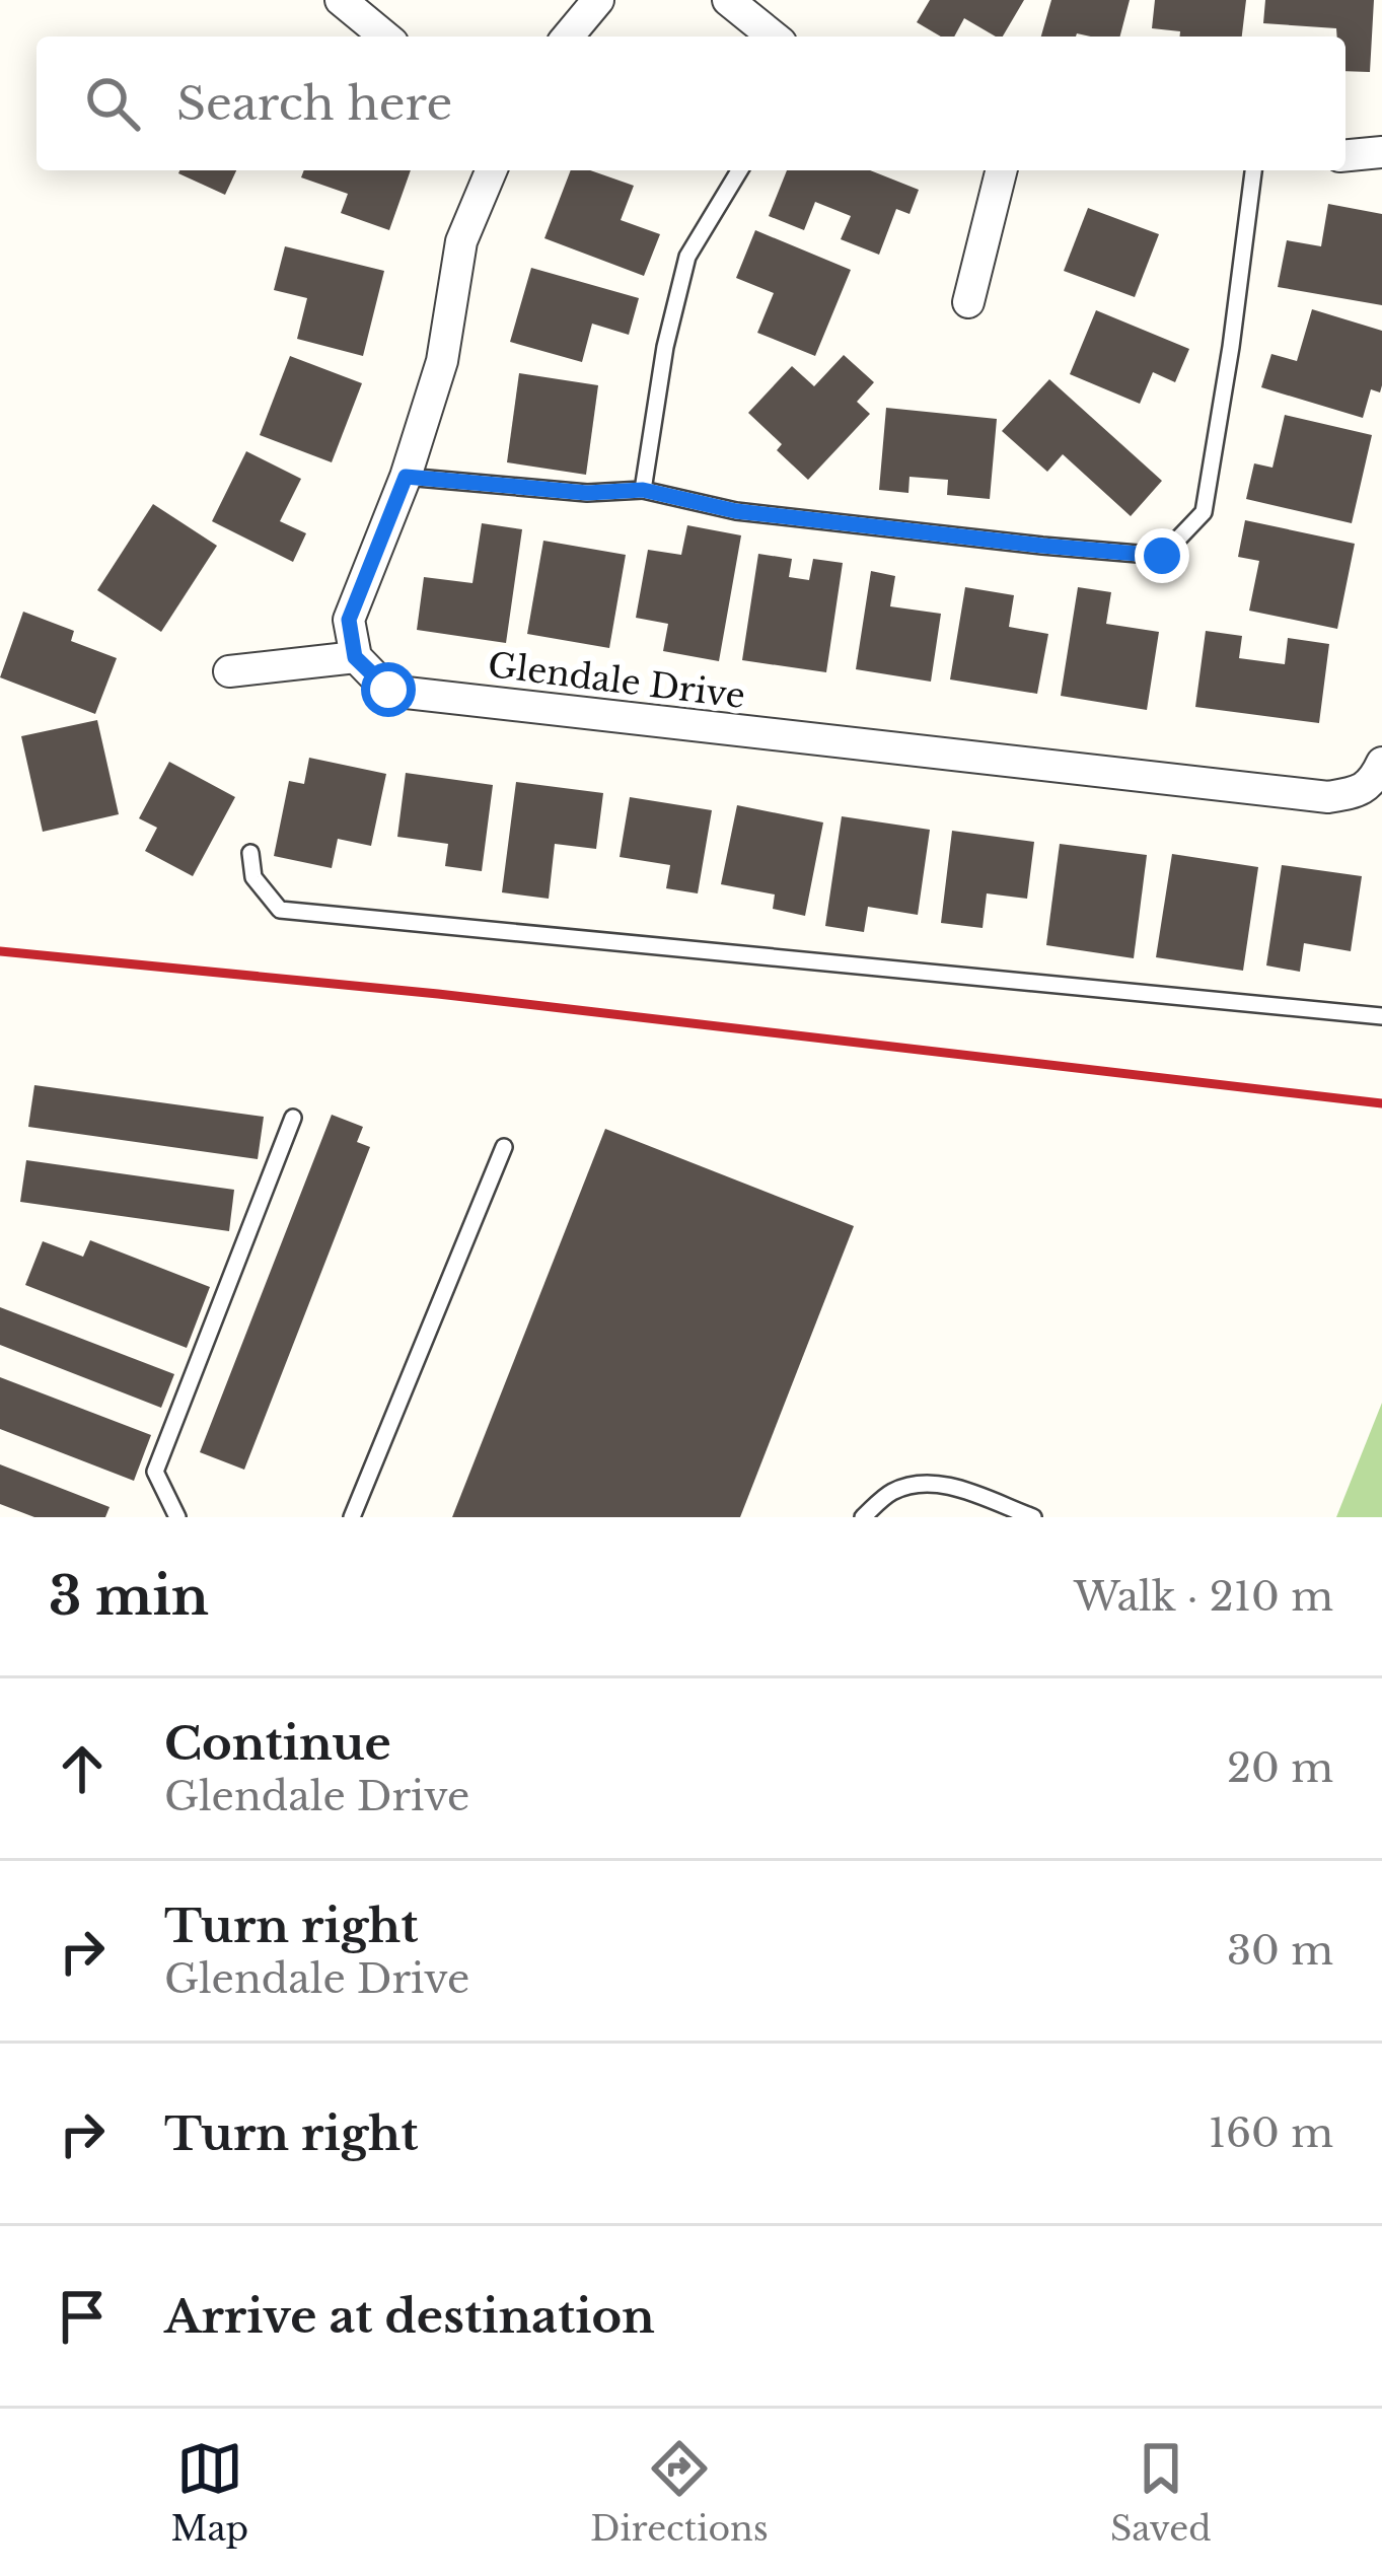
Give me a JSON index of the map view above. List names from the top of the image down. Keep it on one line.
{"streets":{"street":["Glendale Drive"]},"page":{"search":"Search here","heading":["3 min","Walk · 210 m"],"list":[["Continue","Glendale Drive","20 m"],["Turn right","Glendale Drive","30 m"],["Turn right","160 m"],"Arrive at destination"],"nav":["Map","Directions","Saved"]}}
